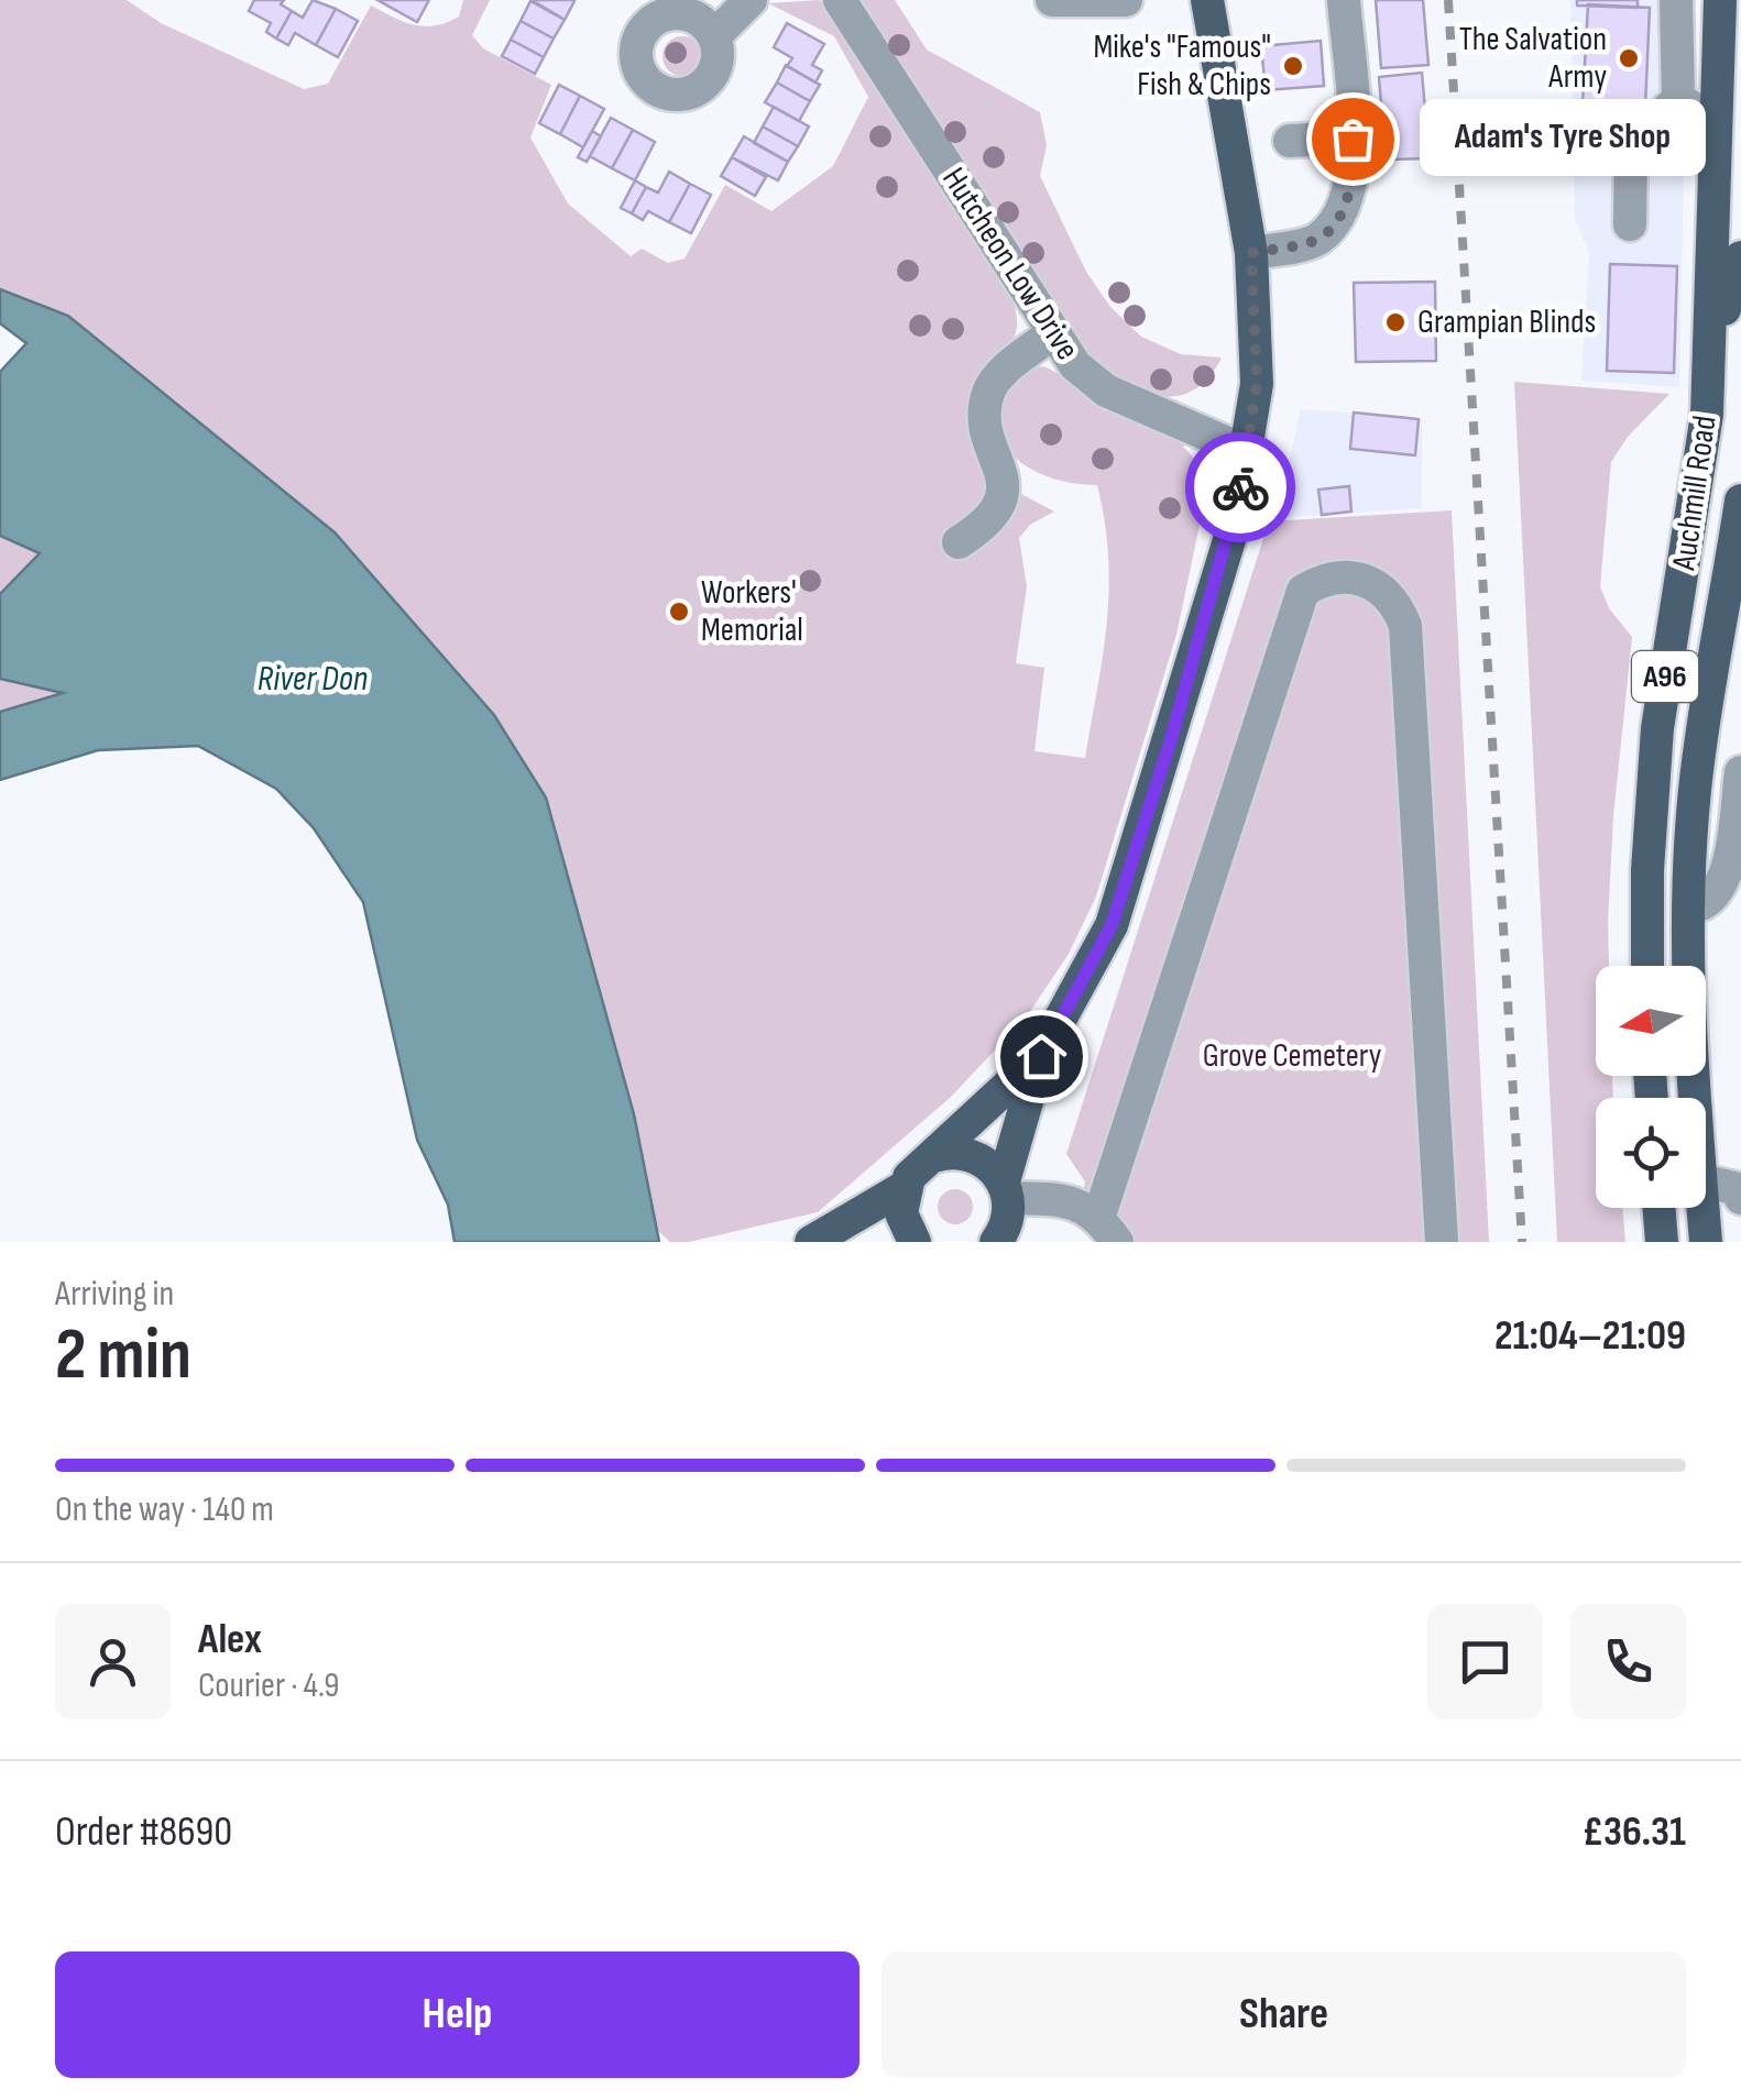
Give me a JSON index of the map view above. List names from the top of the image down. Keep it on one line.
{"streets":{"main road":["Auchmill Road","A96"],"street":["Hutcheon Low Drive"]},"water":["River Don"],"parks":["Grove Cemetery"],"places":["The Salvation Army","Mike's \"Famous\" Fish & Chips","Adam's Tyre Shop","Grampian Blinds","Workers' Memorial"],"north":"left","page":{"bubble":"Adam's Tyre Shop","heading":["2 min","Arriving in","21:04–21:09"],"panel":["Alex","Courier · 4.9","Order #8690","£36.31"],"bar":"On the way · 140 m","buttons":["Help","Share"]}}
